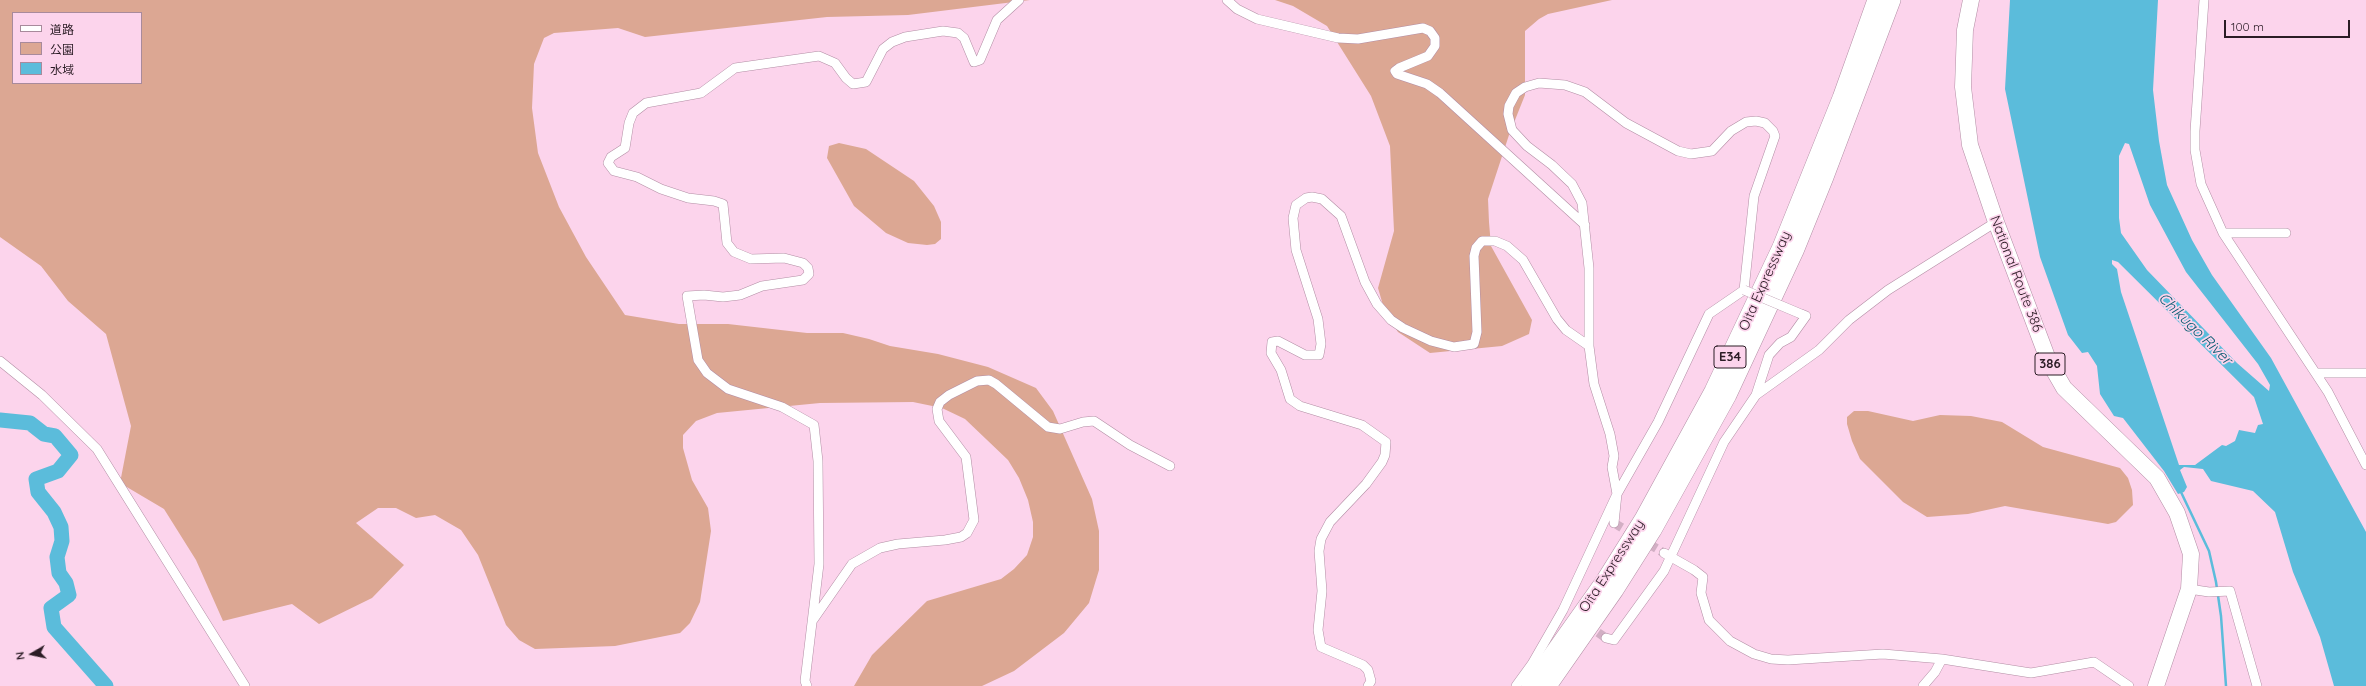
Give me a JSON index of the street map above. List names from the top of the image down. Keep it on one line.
{"streets":{"highway":["National Route 386","Oita Expressway","E34","386"]},"water":["Chikugo River"],"legend":["道路","公園","水域"],"scale_bar":"100 m","north":"left"}
